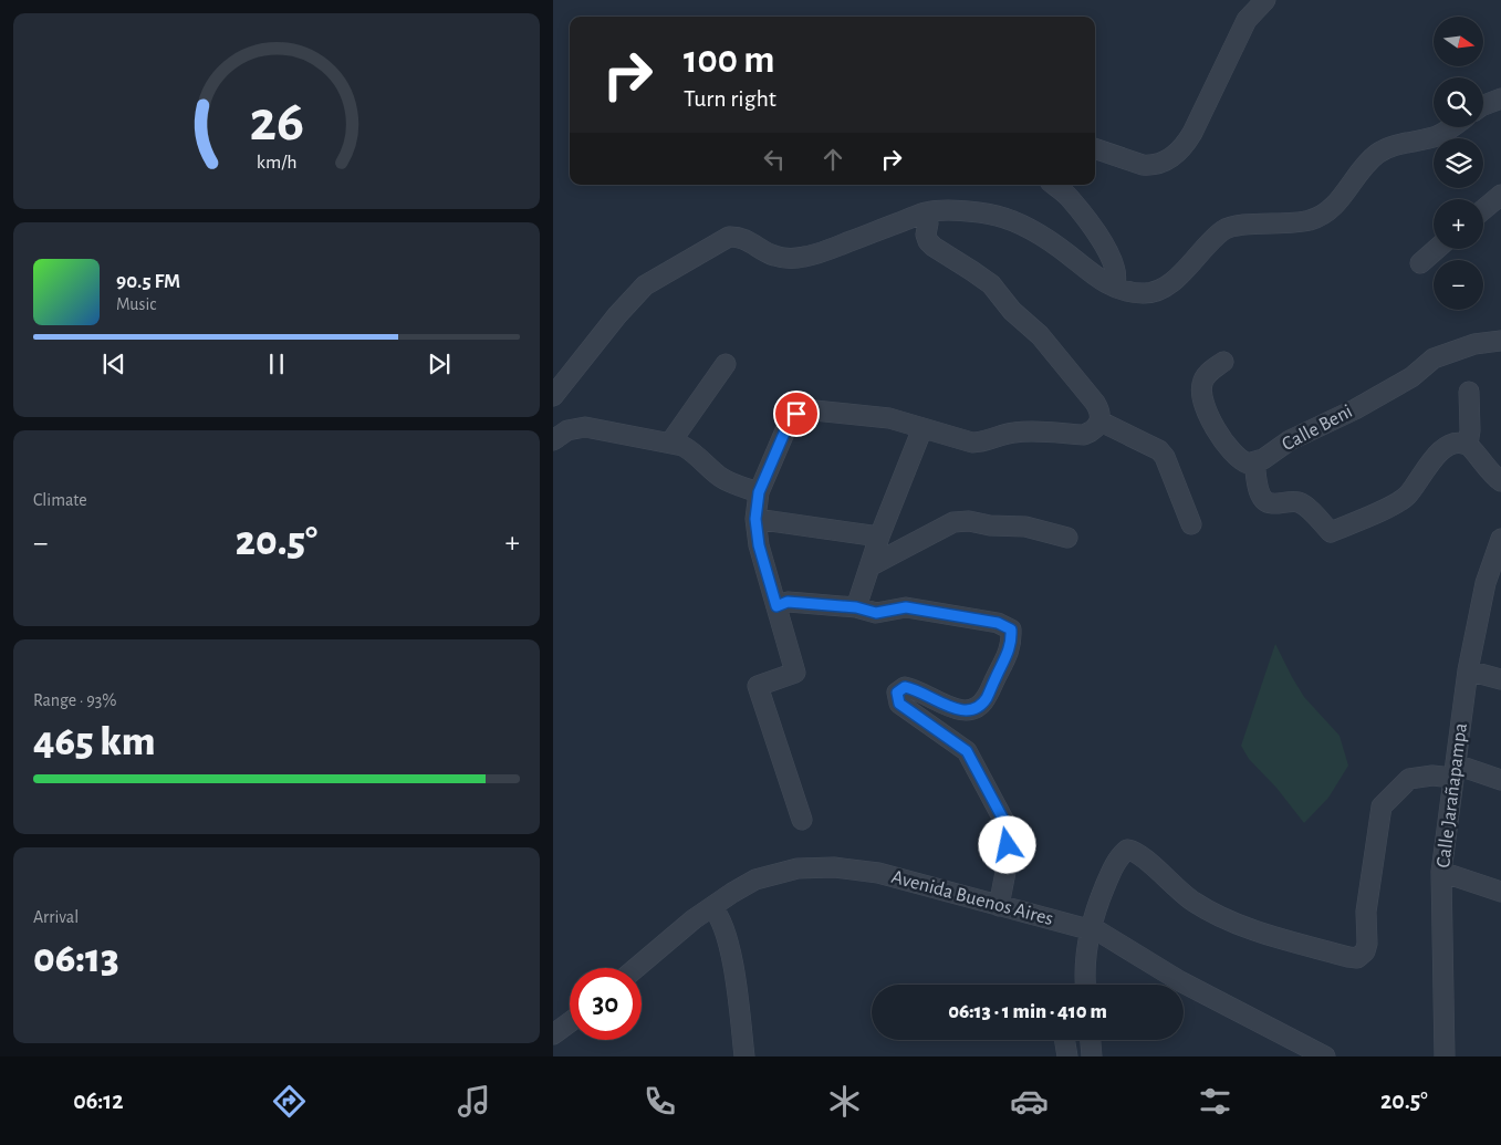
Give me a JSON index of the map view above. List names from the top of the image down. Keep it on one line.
{"streets":{"street":["Calle Beni","Calle Jarañapampa","Avenida Buenos Aires"]},"north":"right","page":{"map_buttons":["+","−"],"turn":["100 m","Turn right"],"song":["90.5 FM","Music"],"tile":["Climate",["Range · 93%","465 km"],["Arrival","06:13"]],"heat":["−","20.5°","+"],"limit":"30","trip":"06:13 · 1 min · 410 m","tabs":["06:12","20.5°"],"gauge":["26","km/h"]}}
